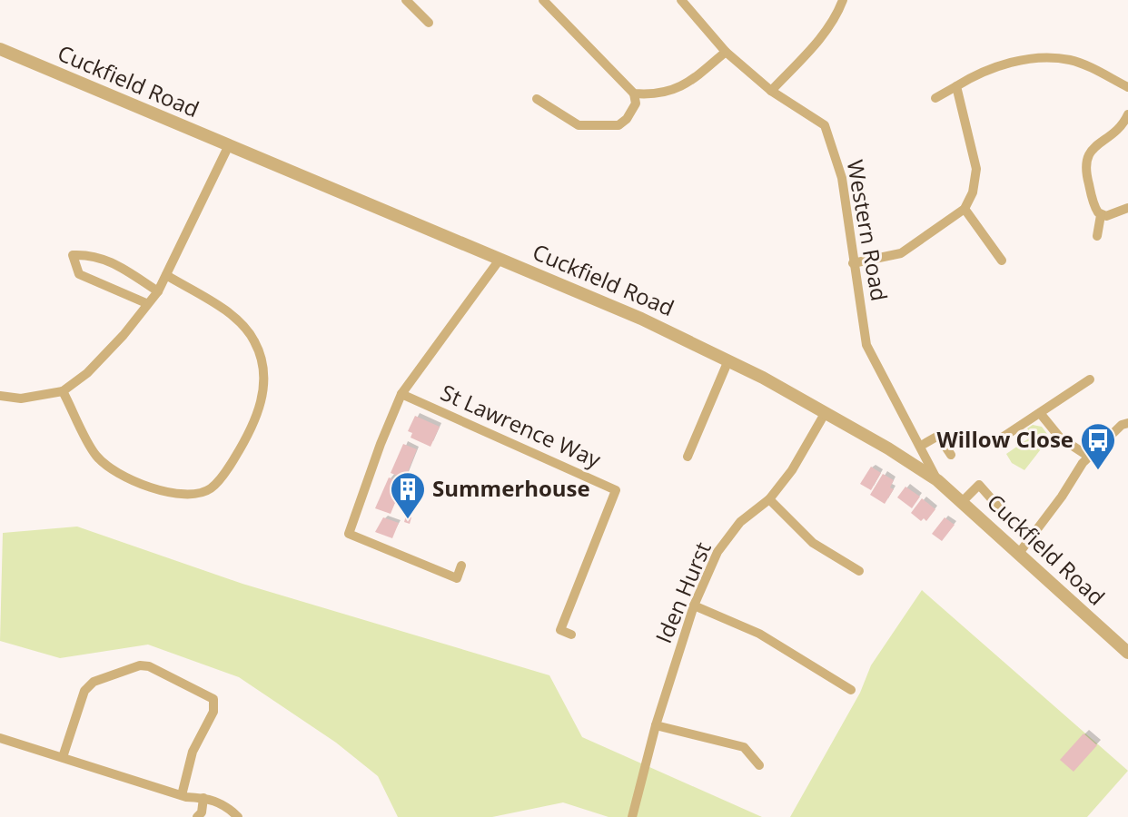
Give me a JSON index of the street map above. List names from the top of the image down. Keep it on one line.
{"streets":{"street":["Cuckfield Road","Western Road","St Lawrence Way","Iden Hurst"]},"crossings":[["Cuckfield Road","Western Road"],["Cuckfield Road","Iden Hurst"]],"places":{"bus stop":["Willow Close"],"building":["Summerhouse"]}}
